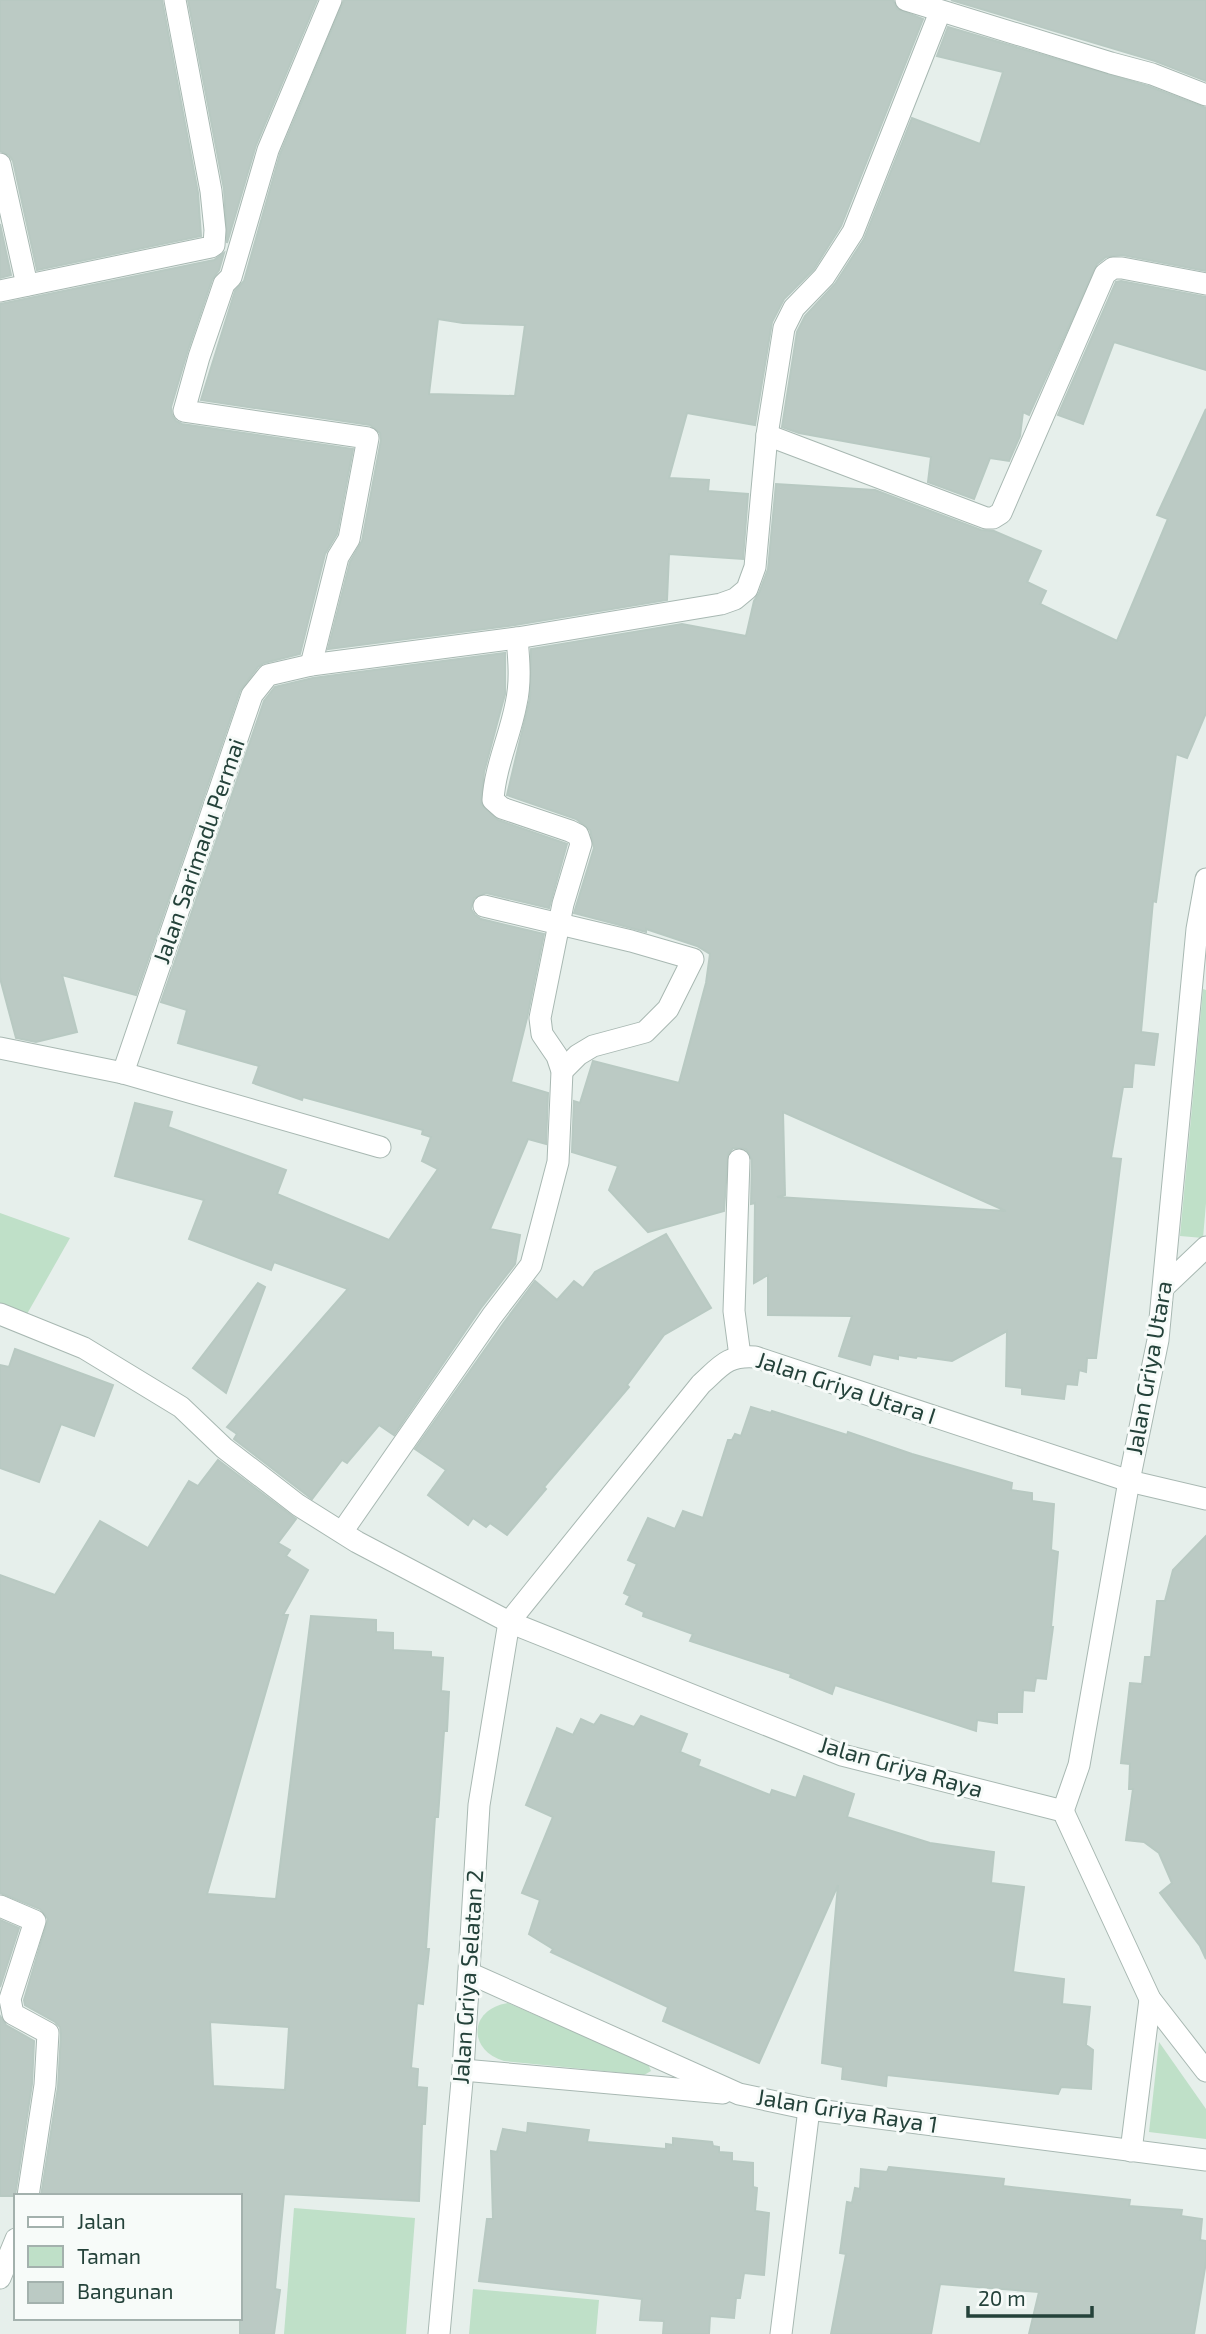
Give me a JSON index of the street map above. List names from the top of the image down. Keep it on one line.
{"streets":{"street":["Jalan Sarimadu Permai","Jalan Griya Utara","Jalan Griya Utara I","Jalan Griya Raya","Jalan Griya Selatan 2","Jalan Griya Raya 1"]},"crossings":[["Jalan Griya Utara","Jalan Griya Utara I"],["Jalan Griya Utara","Jalan Griya Raya"],["Jalan Griya Utara I","Jalan Griya Raya"],["Jalan Griya Utara I","Jalan Griya Selatan 2"],["Jalan Griya Raya","Jalan Griya Selatan 2"],["Jalan Griya Selatan 2","Jalan Griya Raya 1"]],"legend":["Jalan","Taman","Bangunan"],"scale_bar":"20 m"}
